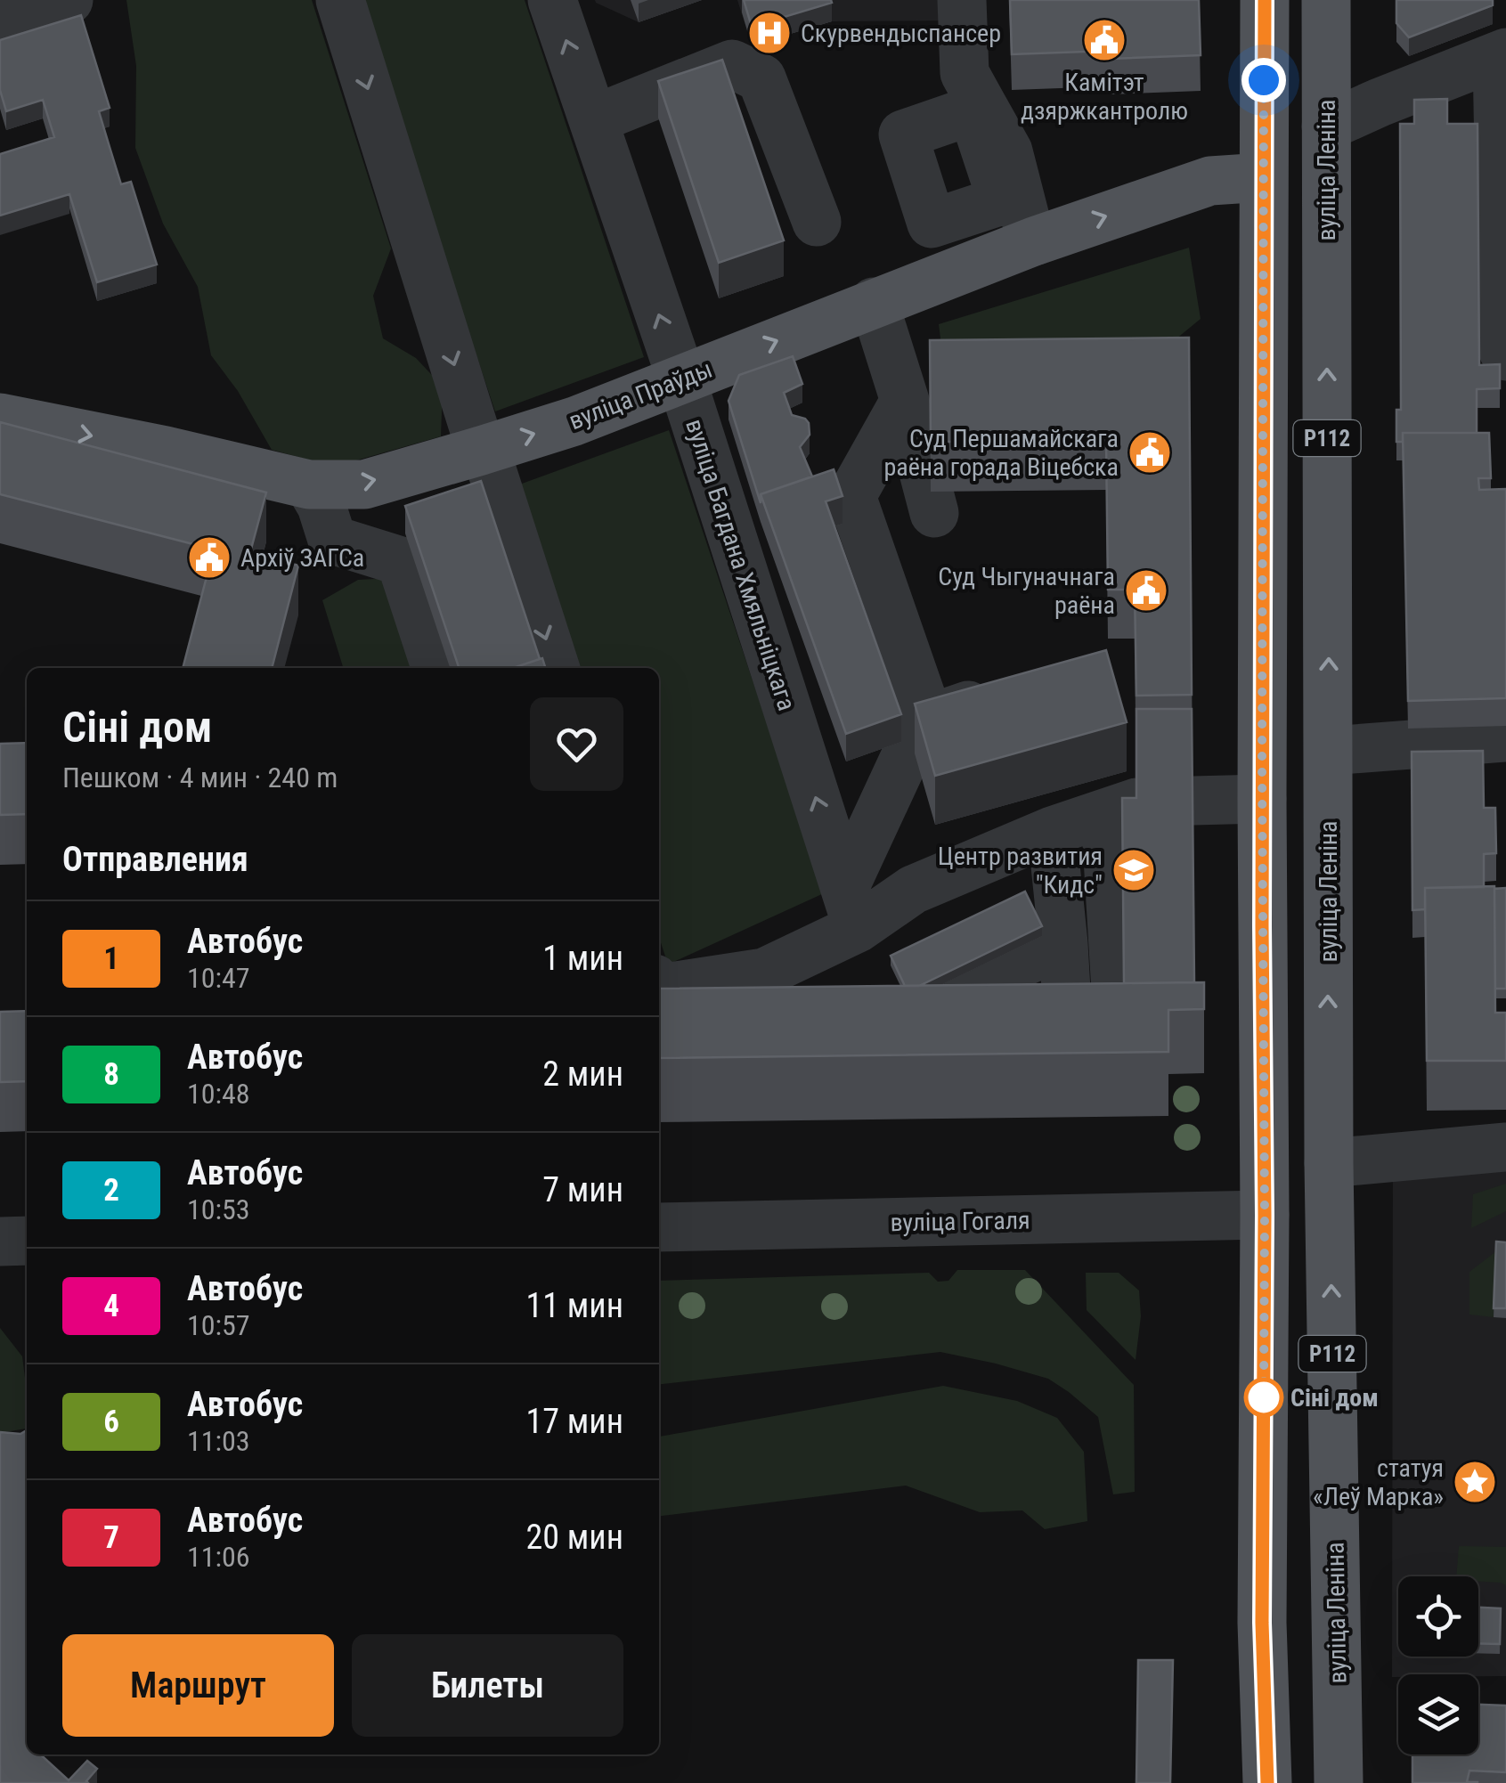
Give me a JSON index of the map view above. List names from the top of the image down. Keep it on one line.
{"streets":{"main road":["вуліца Леніна","вуліца Праўды","Р112"],"street":["вуліца Багдана Хмяльніцкага","вуліца Гогаля"]},"crossings":[["вуліца Праўды","Р112"],["вуліца Праўды","вуліца Багдана Хмяльніцкага"],["Р112","вуліца Гогаля"]],"one_way":["вуліца Праўды"],"places":{"hospital":["Скурвендыспансер"],"public building":["Камітэт дзяржкантролю","Суд Першамайскага раёна горада Віцебска","Архіў ЗАГСа","Суд Чыгуначнага раёна"],"school or university":["Центр развития \"Кидс\""],"other":["Сіні дом"],"place":["статуя «Леў Марка»"]},"lines":["bus line 1"],"page":{"heading":[["Сіні дом","Пешком · 4 мин · 240 m"],"Отправления"],"list":[{"mark":"1","name":"Автобус","note":"10:47","value":"1 мин"},{"mark":"8","name":"Автобус","note":"10:48","value":"2 мин"},{"mark":"2","name":"Автобус","note":"10:53","value":"7 мин"},{"mark":"4","name":"Автобус","note":"10:57","value":"11 мин"},{"mark":"6","name":"Автобус","note":"11:03","value":"17 мин"},{"mark":"7","name":"Автобус","note":"11:06","value":"20 мин"}],"buttons":["Маршрут","Билеты"]}}
